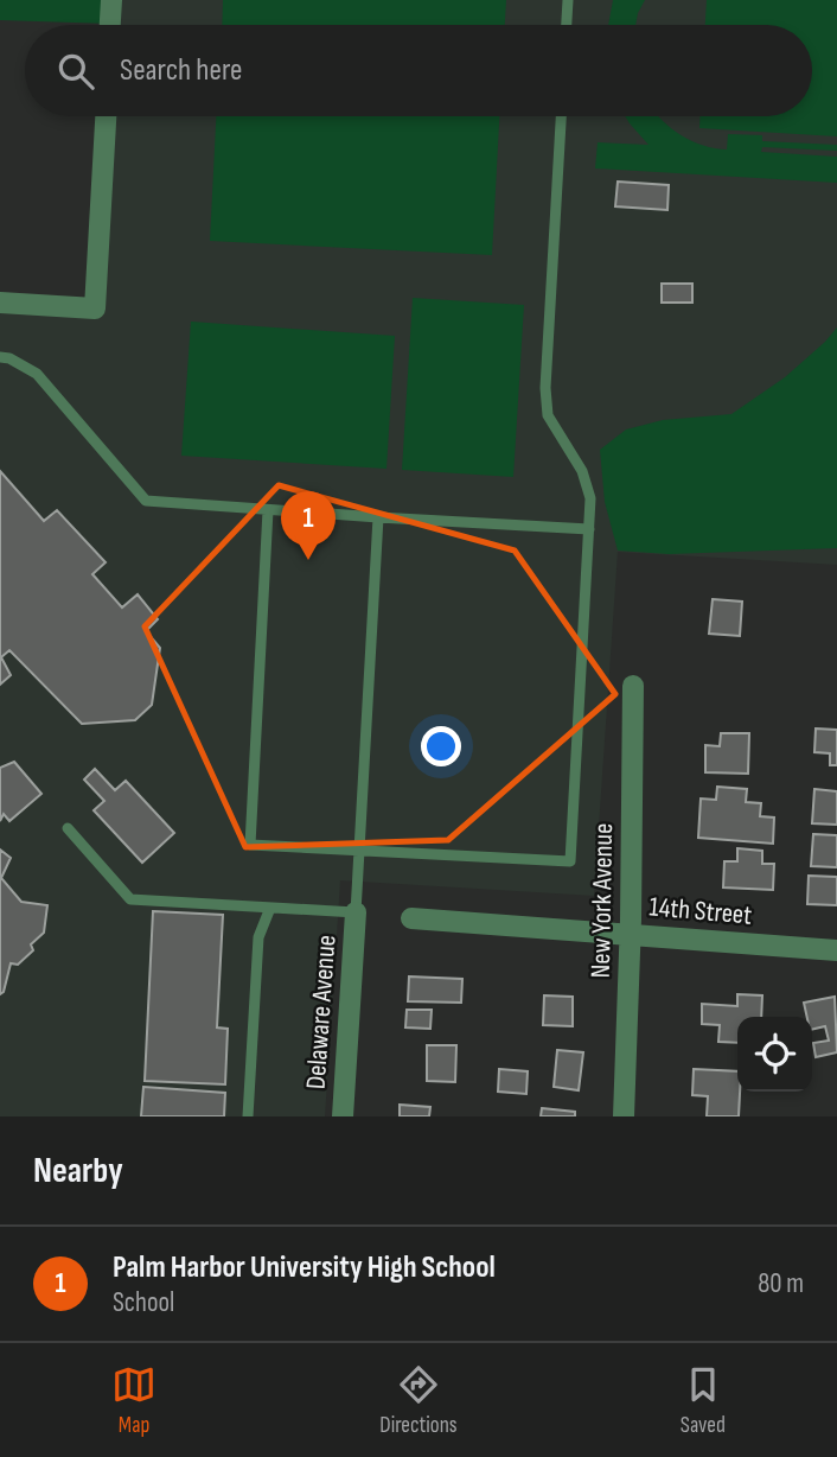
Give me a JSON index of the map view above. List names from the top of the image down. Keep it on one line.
{"streets":{"street":["New York Avenue","14th Street","Delaware Avenue"]},"crossings":[["New York Avenue","14th Street"]],"page":{"search":"Search here","pins":"1","heading":"Nearby","list":[{"mark":"1","name":"Palm Harbor University High School","note":"School","value":"80 m"}],"nav":["Map","Directions","Saved"]}}
